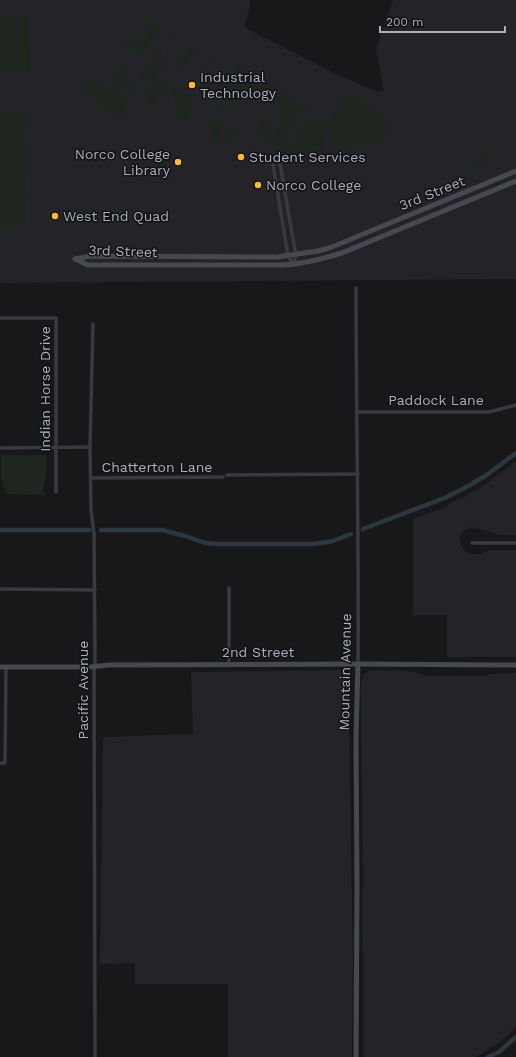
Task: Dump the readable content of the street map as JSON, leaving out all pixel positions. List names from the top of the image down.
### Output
{
  "streets": {
    "street": [
      "3rd Street",
      "Indian Horse Drive",
      "Paddock Lane",
      "Chatterton Lane",
      "2nd Street",
      "Mountain Avenue",
      "Pacific Avenue"
    ]
  },
  "crossings": [
    ["Paddock Lane", "Mountain Avenue"],
    ["Chatterton Lane", "Mountain Avenue"],
    ["Chatterton Lane", "Pacific Avenue"],
    ["2nd Street", "Mountain Avenue"],
    ["2nd Street", "Pacific Avenue"]
  ],
  "places": [
    "Industrial Technology",
    "Student Services",
    "Norco College Library",
    "Norco College",
    "West End Quad"
  ],
  "scale_bar": "200 m"
}
